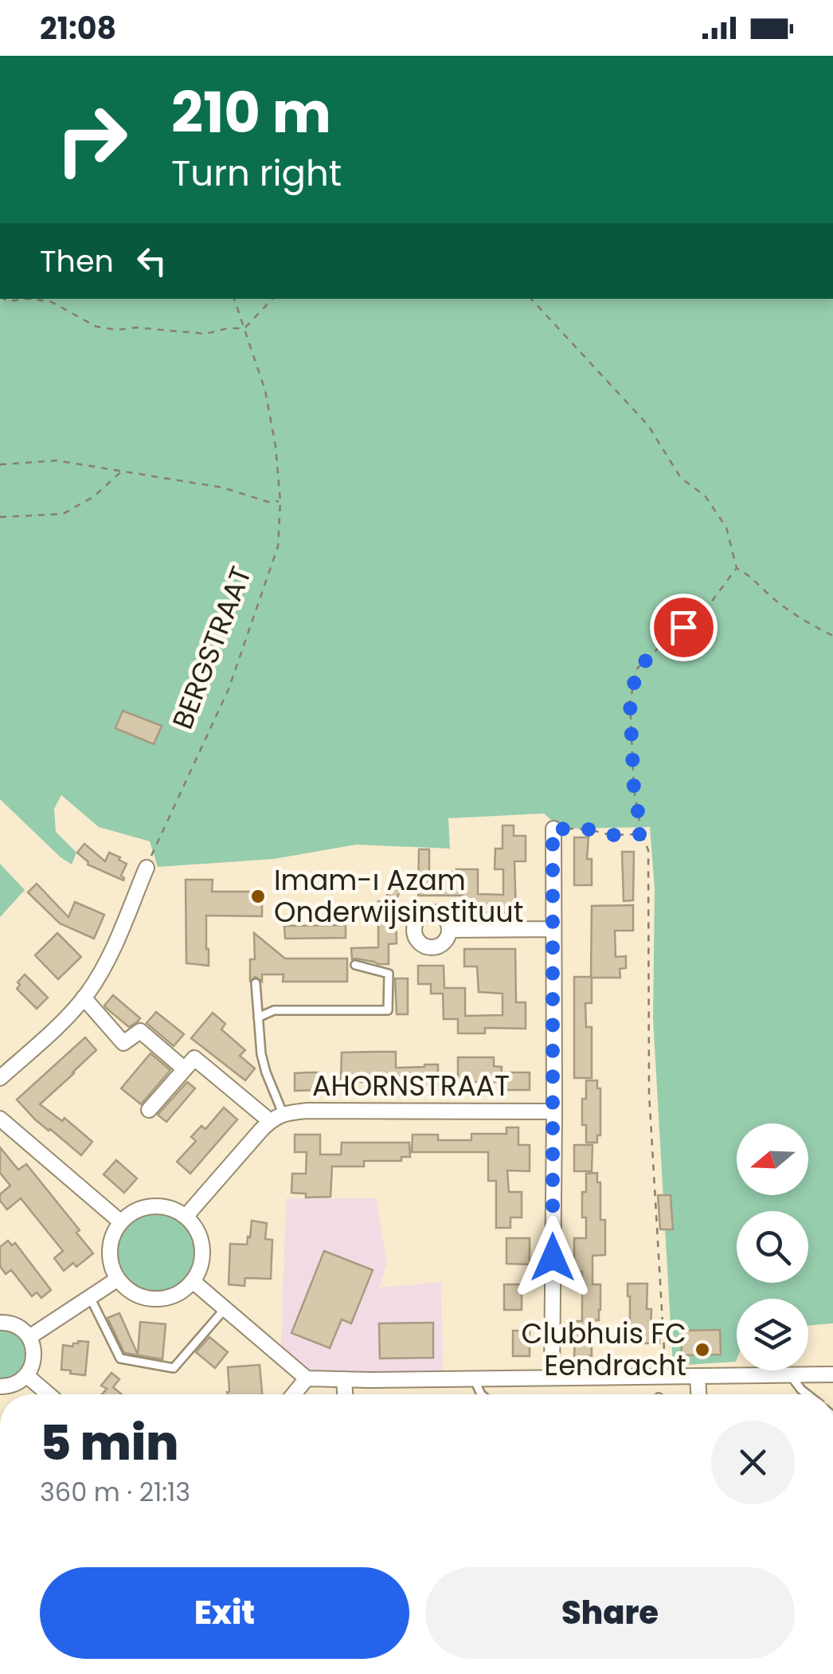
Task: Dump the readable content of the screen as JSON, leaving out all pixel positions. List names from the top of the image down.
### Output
{
  "streets": {
    "street": ["AHORNSTRAAT"],
    "path": ["BERGSTRAAT"]
  },
  "places": ["Imam-ı Azam Onderwijsinstituut", "Clubhuis FC Eendracht"],
  "north": "left",
  "page": {
    "status": "21:08",
    "turn": ["210 m", "Turn right"],
    "then": "Then",
    "heading": ["5 min", "360 m · 21:13"],
    "buttons": ["Exit", "Share"]
  }
}
